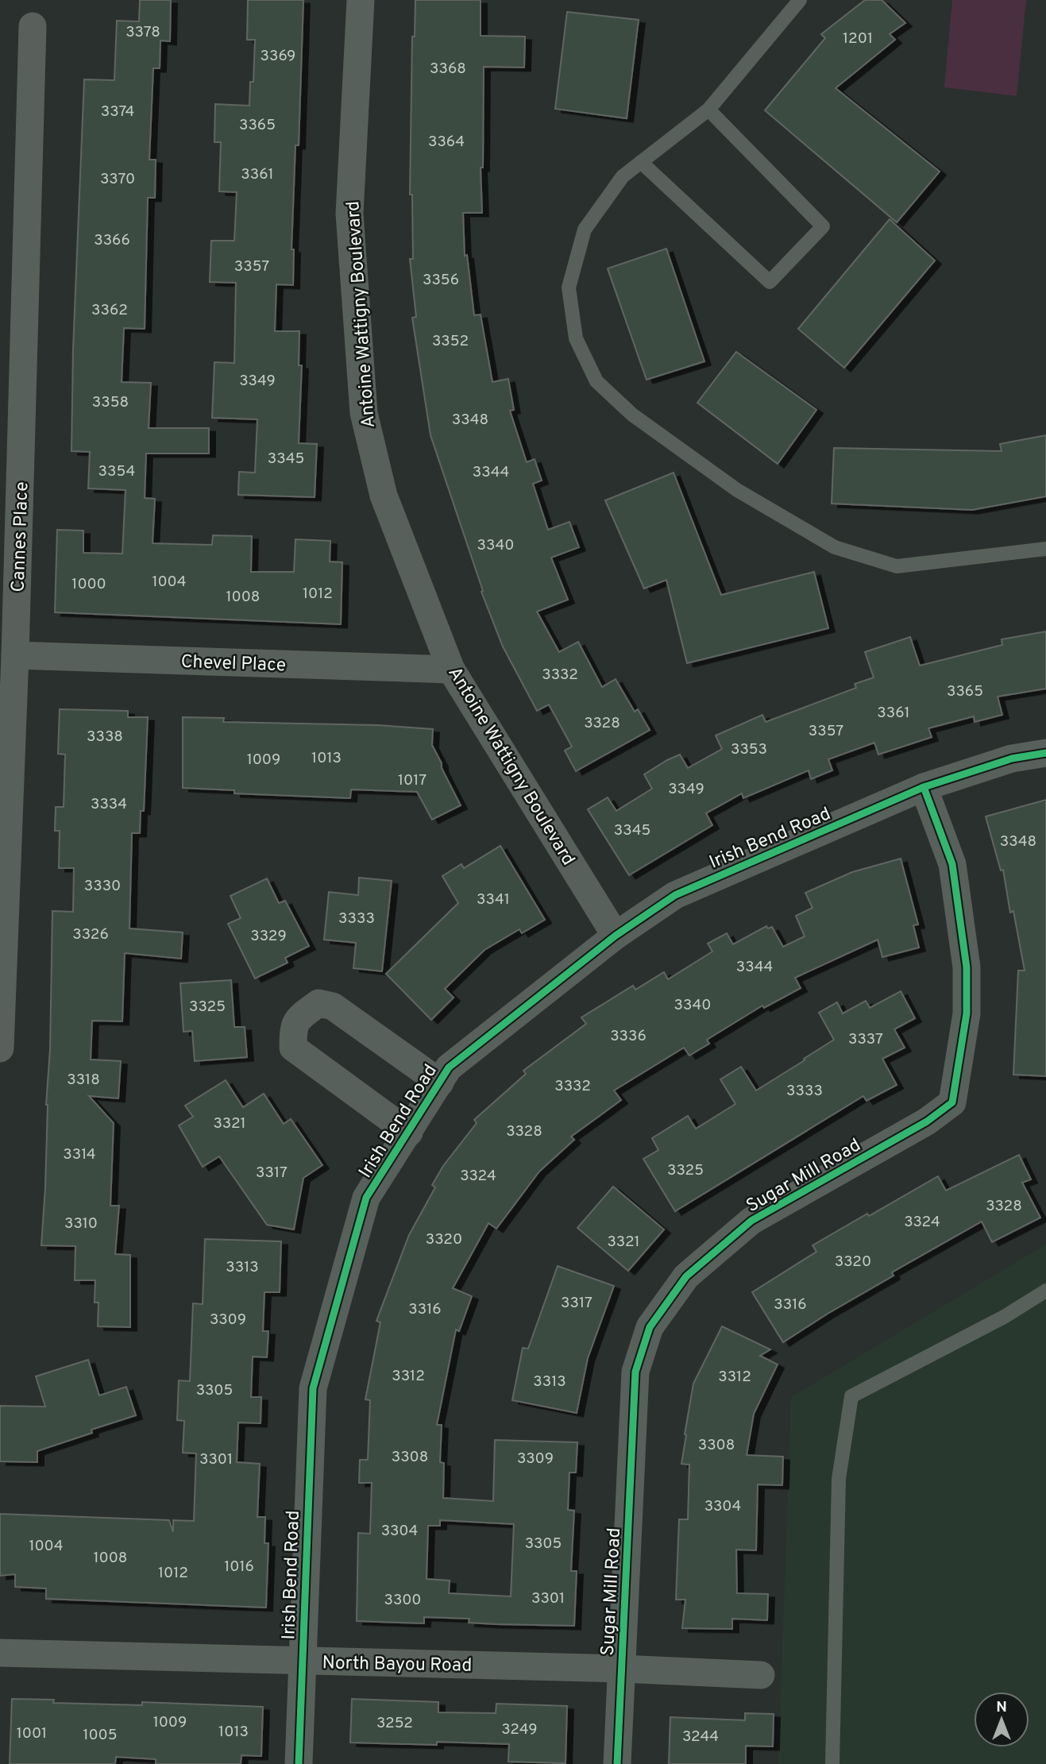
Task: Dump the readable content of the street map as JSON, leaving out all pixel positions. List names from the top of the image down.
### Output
{
  "streets": {
    "street": [
      "Antoine Wattigny Boulevard",
      "Cannes Place",
      "Chevel Place",
      "Irish Bend Road",
      "Sugar Mill Road",
      "North Bayou Road"
    ]
  },
  "crossings": [
    ["Antoine Wattigny Boulevard", "Chevel Place"],
    ["Antoine Wattigny Boulevard", "Irish Bend Road"],
    ["Cannes Place", "Chevel Place"],
    ["Irish Bend Road", "Sugar Mill Road"],
    ["Irish Bend Road", "North Bayou Road"],
    ["Sugar Mill Road", "North Bayou Road"]
  ],
  "house_numbers": [
    "3378",
    "1201",
    "3369",
    "3368",
    "3374",
    "3365",
    "3364",
    "3361",
    "3370",
    "3366",
    "3357",
    "3356",
    "3362",
    "3352",
    "3349",
    "3358",
    "3348",
    "3345",
    "3354",
    "3344",
    "3340",
    "1004",
    "1000",
    "1012",
    "1008",
    "3332",
    "3365",
    "3361",
    "3328",
    "3357",
    "3338",
    "3353",
    "1013",
    "1009",
    "1017",
    "3349",
    "3334",
    "3345",
    "3348",
    "3330",
    "3341",
    "3333",
    "3326",
    "3329",
    "3344",
    "3340",
    "3325",
    "3336",
    "3337",
    "3318",
    "3332",
    "3333",
    "3321",
    "3328",
    "3314",
    "3325",
    "3317",
    "3324",
    "3328",
    "3324",
    "3310",
    "3320",
    "3321",
    "3320",
    "3313",
    "3317",
    "3316",
    "3316",
    "3309",
    "3312",
    "3312",
    "3313",
    "3305",
    "3308",
    "3308",
    "3309",
    "3301",
    "3304",
    "3304",
    "3305",
    "1004",
    "1008",
    "1016",
    "1012",
    "3301",
    "3300",
    "1009",
    "3252",
    "3249",
    "1013",
    "1001",
    "1005",
    "3244"
  ],
  "north": "top"
}
